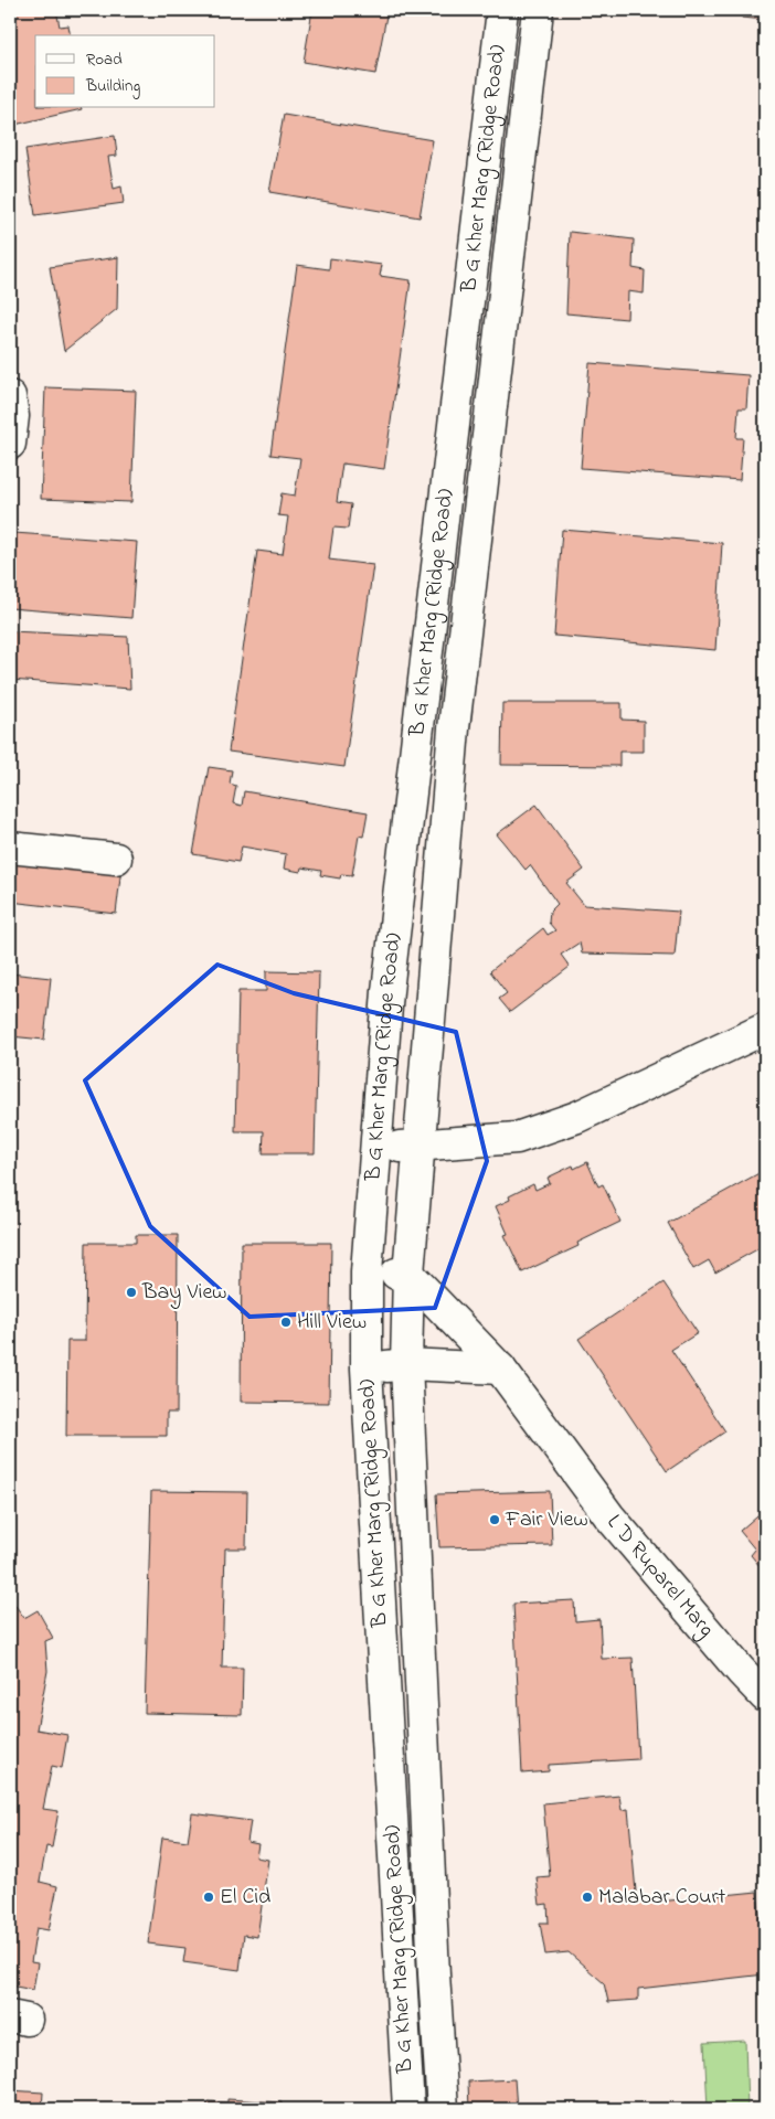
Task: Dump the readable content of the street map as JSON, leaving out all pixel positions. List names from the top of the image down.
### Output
{
  "streets": {
    "street": ["B G Kher Marg (Ridge Road)", "L D Ruparel Marg"]
  },
  "crossings": [
    ["B G Kher Marg (Ridge Road)", "L D Ruparel Marg"]
  ],
  "places": [
    "Bay View",
    "Hill View",
    "Fair View",
    "El Cid",
    "Malabar Court"
  ],
  "legend": ["Road", "Building"]
}
